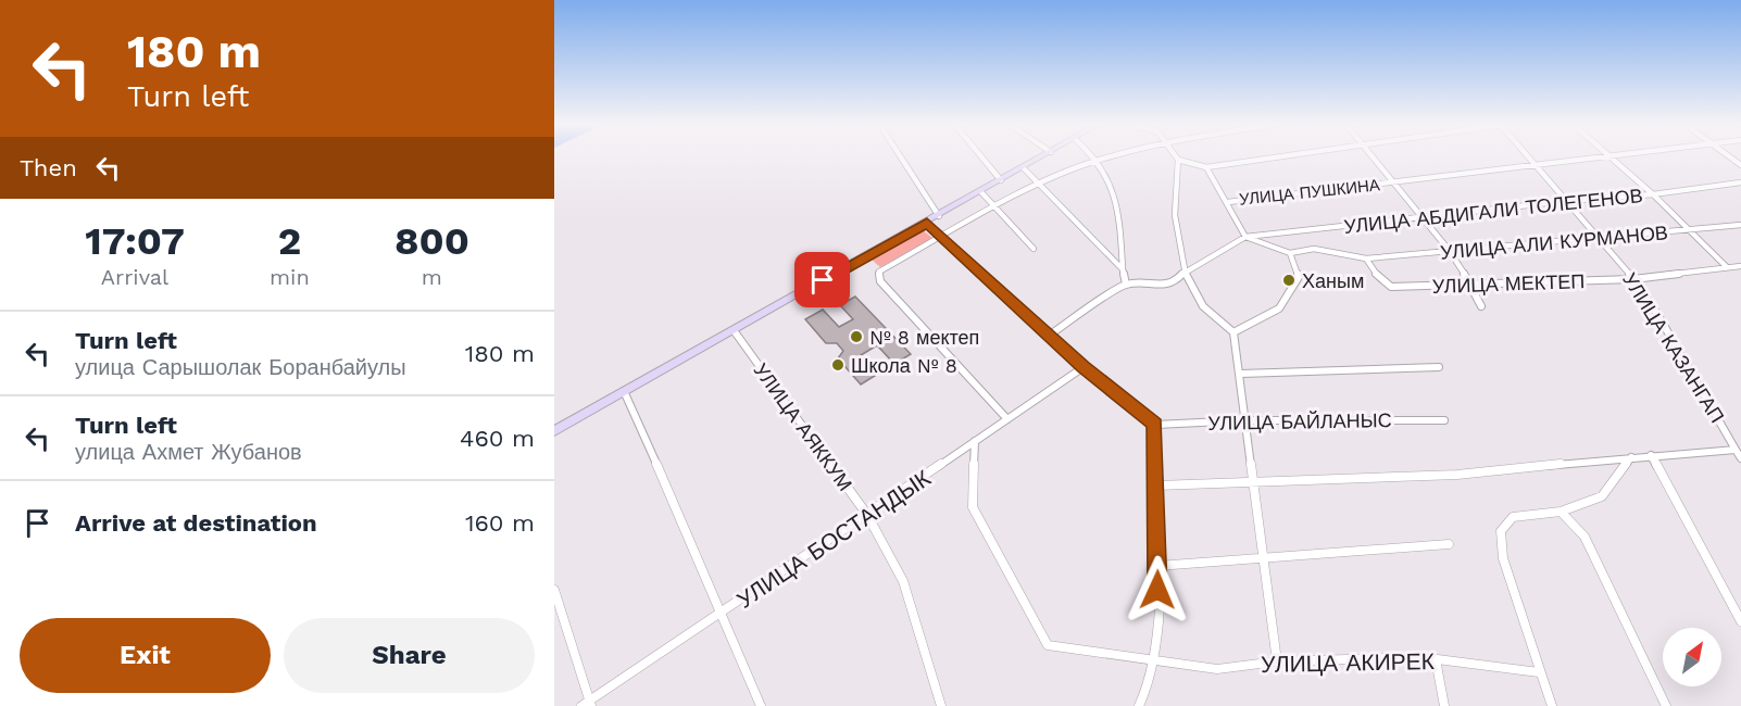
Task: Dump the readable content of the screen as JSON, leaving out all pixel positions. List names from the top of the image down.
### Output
{
  "streets": {
    "street": [
      "УЛИЦА ПУШКИНА",
      "УЛИЦА АБДИГАЛИ ТОЛЕГЕНОВ",
      "УЛИЦА АЛИ КУРМАНОВ",
      "УЛИЦА МЕКТЕП",
      "УЛИЦА КАЗАНГАП",
      "УЛИЦА БАЙЛАНЫС",
      "УЛИЦА АЯККУМ",
      "УЛИЦА БОСТАНДЫК",
      "УЛИЦА АКИРЕК"
    ]
  },
  "crossings": [
    ["УЛИЦА ПУШКИНА", "УЛИЦА КАЗАНГАП"],
    ["УЛИЦА АБДИГАЛИ ТОЛЕГЕНОВ", "УЛИЦА АЛИ КУРМАНОВ"],
    ["УЛИЦА АБДИГАЛИ ТОЛЕГЕНОВ", "УЛИЦА КАЗАНГАП"],
    ["УЛИЦА АЛИ КУРМАНОВ", "УЛИЦА МЕКТЕП"],
    ["УЛИЦА АЛИ КУРМАНОВ", "УЛИЦА КАЗАНГАП"],
    ["УЛИЦА МЕКТЕП", "УЛИЦА КАЗАНГАП"],
    ["УЛИЦА АЯККУМ", "УЛИЦА БОСТАНДЫК"],
    ["УЛИЦА БОСТАНДЫК", "УЛИЦА АКИРЕК"]
  ],
  "places": ["Ханым", "№ 8 мектеп", "Школа № 8"],
  "north": "top right",
  "page": {
    "turn": ["180 m", "Turn left"],
    "then": "Then",
    "eta": [
      "17:07",
      "Arrival",
      "2",
      "min",
      "800",
      "m"
    ],
    "list": [
      {
        "name": "Turn left",
        "note": "улица Сарышолак Боранбайулы",
        "value": "180 m"
      },
      {
        "name": "Turn left",
        "note": "улица Ахмет Жубанов",
        "value": "460 m"
      },
      {
        "name": "Arrive at destination",
        "value": "160 m"
      }
    ],
    "buttons": ["Exit", "Share"]
  }
}
